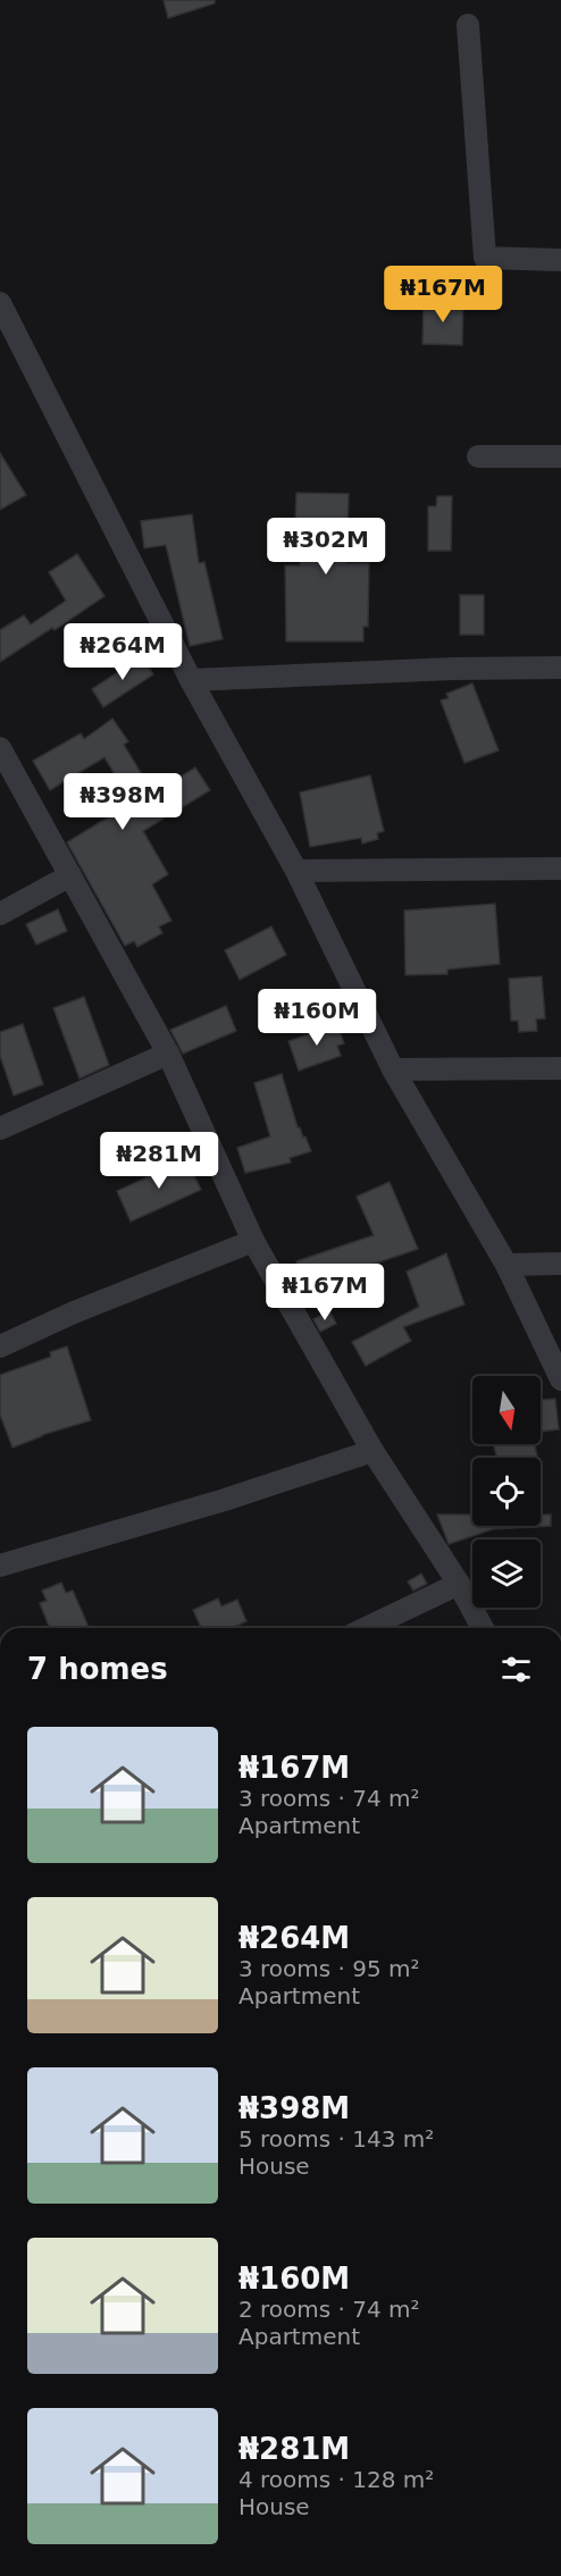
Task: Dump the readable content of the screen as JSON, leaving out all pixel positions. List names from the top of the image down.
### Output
{
  "north": "bottom",
  "page": {
    "price": [
      "₦167M",
      "₦302M",
      "₦264M",
      "₦398M",
      "₦160M",
      "₦281M",
      "₦167M"
    ],
    "heading": "7 homes",
    "list": [
      {
        "name": "₦167M",
        "note": "3 rooms · 74 m² · Apartment"
      },
      {
        "name": "₦264M",
        "note": "3 rooms · 95 m² · Apartment"
      },
      {
        "name": "₦398M",
        "note": "5 rooms · 143 m² · House"
      },
      {
        "name": "₦160M",
        "note": "2 rooms · 74 m² · Apartment"
      },
      {
        "name": "₦281M",
        "note": "4 rooms · 128 m² · House"
      }
    ]
  }
}
